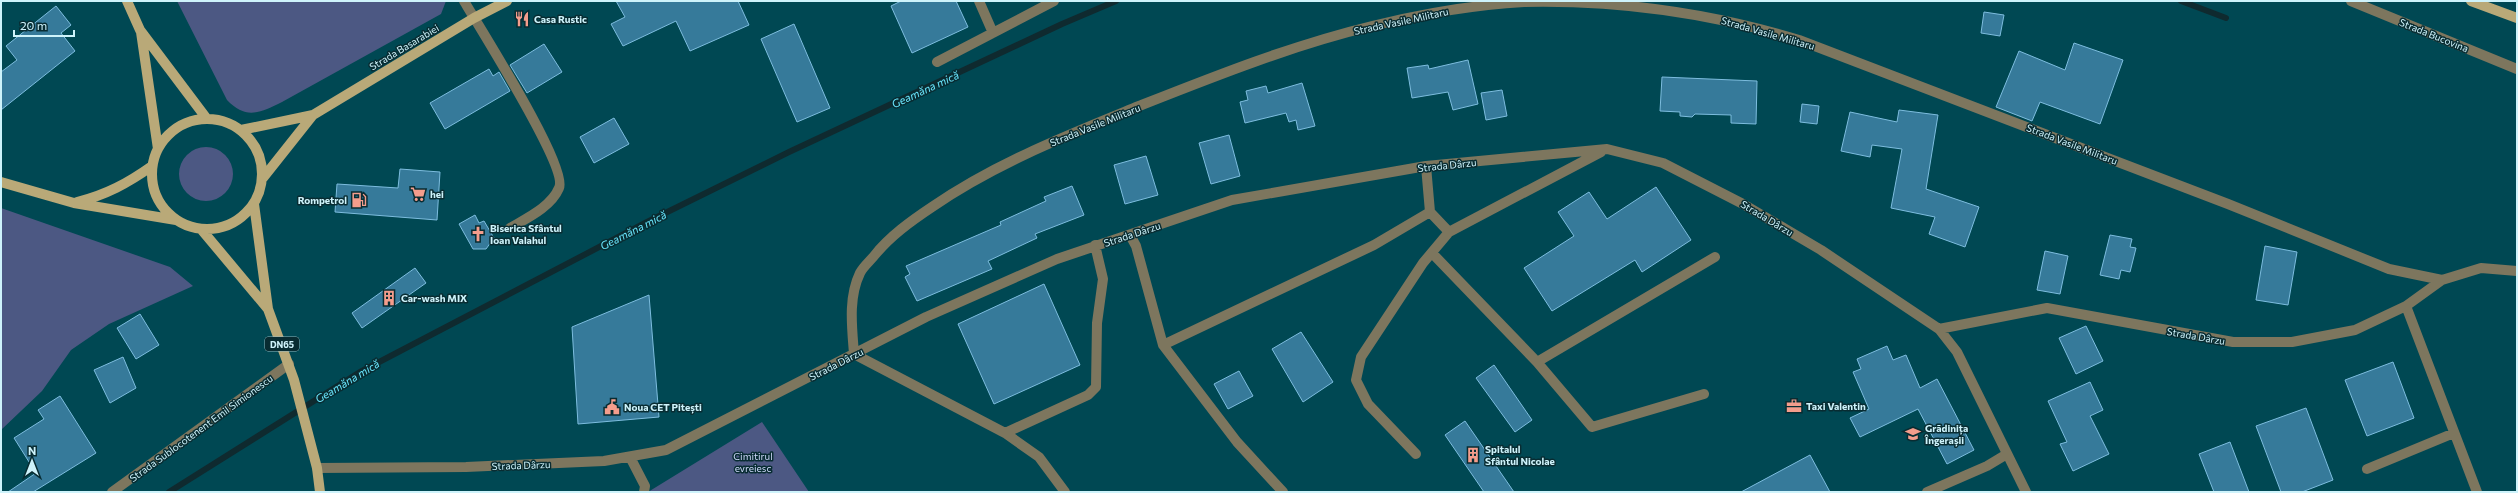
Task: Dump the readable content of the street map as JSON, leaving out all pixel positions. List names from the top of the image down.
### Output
{
  "streets": {
    "main road": ["Strada Basarabiei", "DN65"],
    "street": [
      "Strada Vasile Militaru",
      "Strada Bucovina",
      "Strada Dârzu",
      "Strada Sublocotenent Emil Simionescu"
    ]
  },
  "crossings": [
    ["Strada Vasile Militaru", "Strada Dârzu"],
    ["Strada Dârzu", "DN65"],
    ["DN65", "Strada Sublocotenent Emil Simionescu"]
  ],
  "water": ["Geamăna mică"],
  "parks": ["Cimitirul evreiesc"],
  "places": {
    "restaurant": ["Casa Rustic"],
    "supermarket": ["hei"],
    "fuel station": ["Rompetrol"],
    "church": ["Biserica Sfântul Ioan Valahul"],
    "building": ["Car-wash MIX", "Spitalul Sfântul Nicolae"],
    "office": ["Taxi Valentin"],
    "public building": ["Noua CET Pitești"],
    "school or university": ["Grădinița Îngerașii"]
  },
  "scale_bar": "20 m",
  "north": "top"
}
